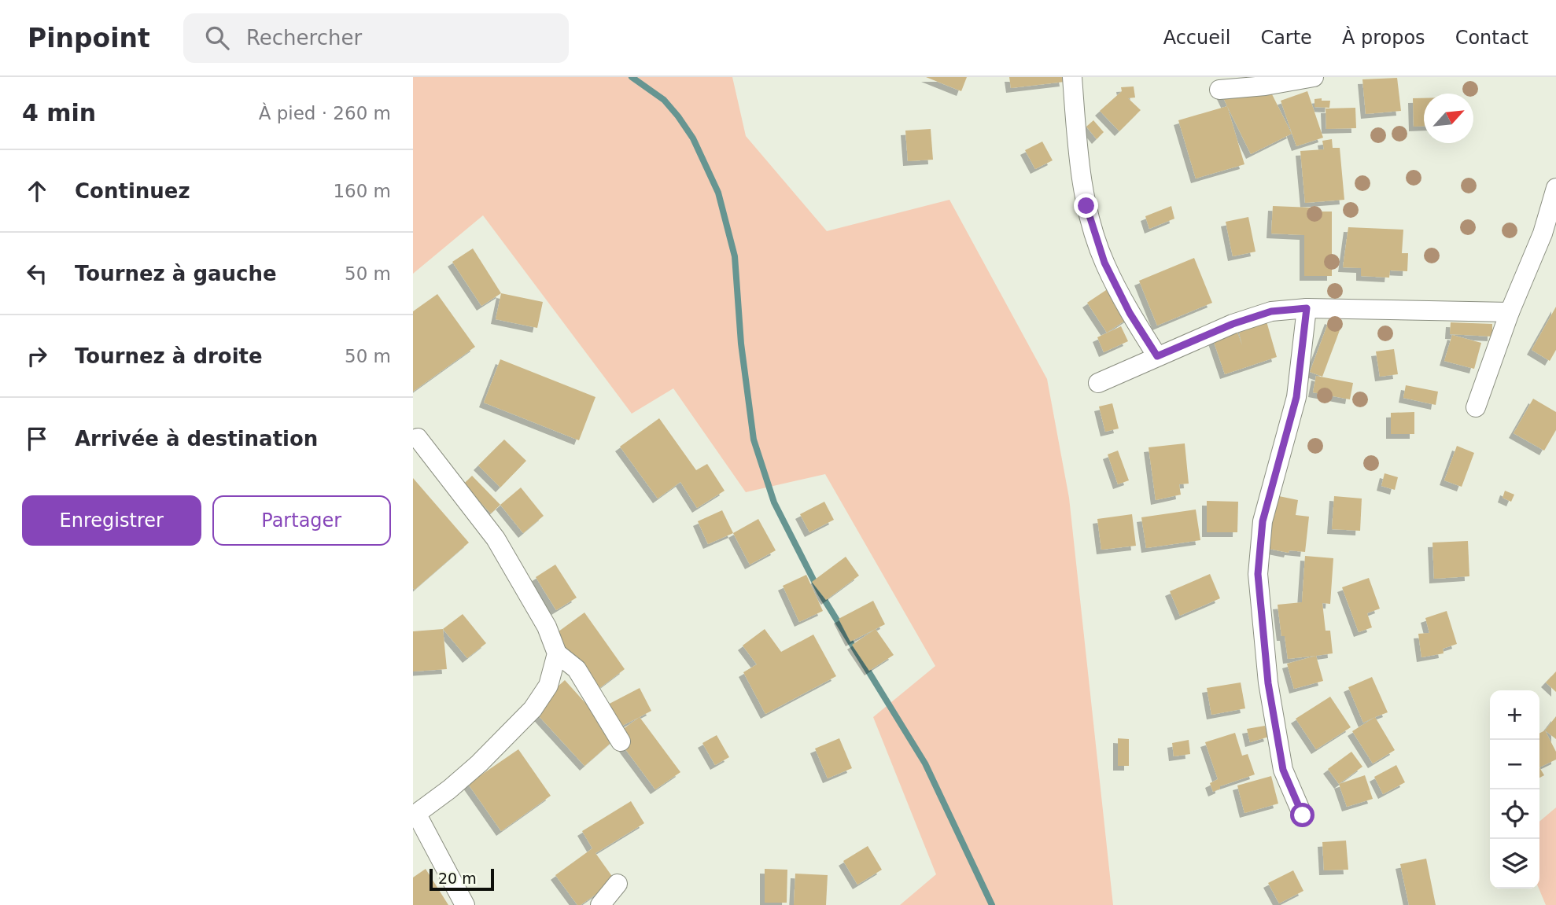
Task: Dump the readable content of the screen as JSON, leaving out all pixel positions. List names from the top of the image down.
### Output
{
  "scale_bar": "20 m",
  "north": "top right",
  "page": {
    "header": "Pinpoint",
    "search": "Rechercher",
    "nav": [
      "Accueil",
      "Carte",
      "À propos",
      "Contact"
    ],
    "heading": ["4 min", "À pied · 260 m"],
    "list": [
      ["Continuez", "160 m"],
      ["Tournez à gauche", "50 m"],
      ["Tournez à droite", "50 m"],
      "Arrivée à destination"
    ],
    "buttons": ["Enregistrer", "Partager"],
    "map_buttons": ["+", "−"],
    "scale": "20 m"
  }
}
